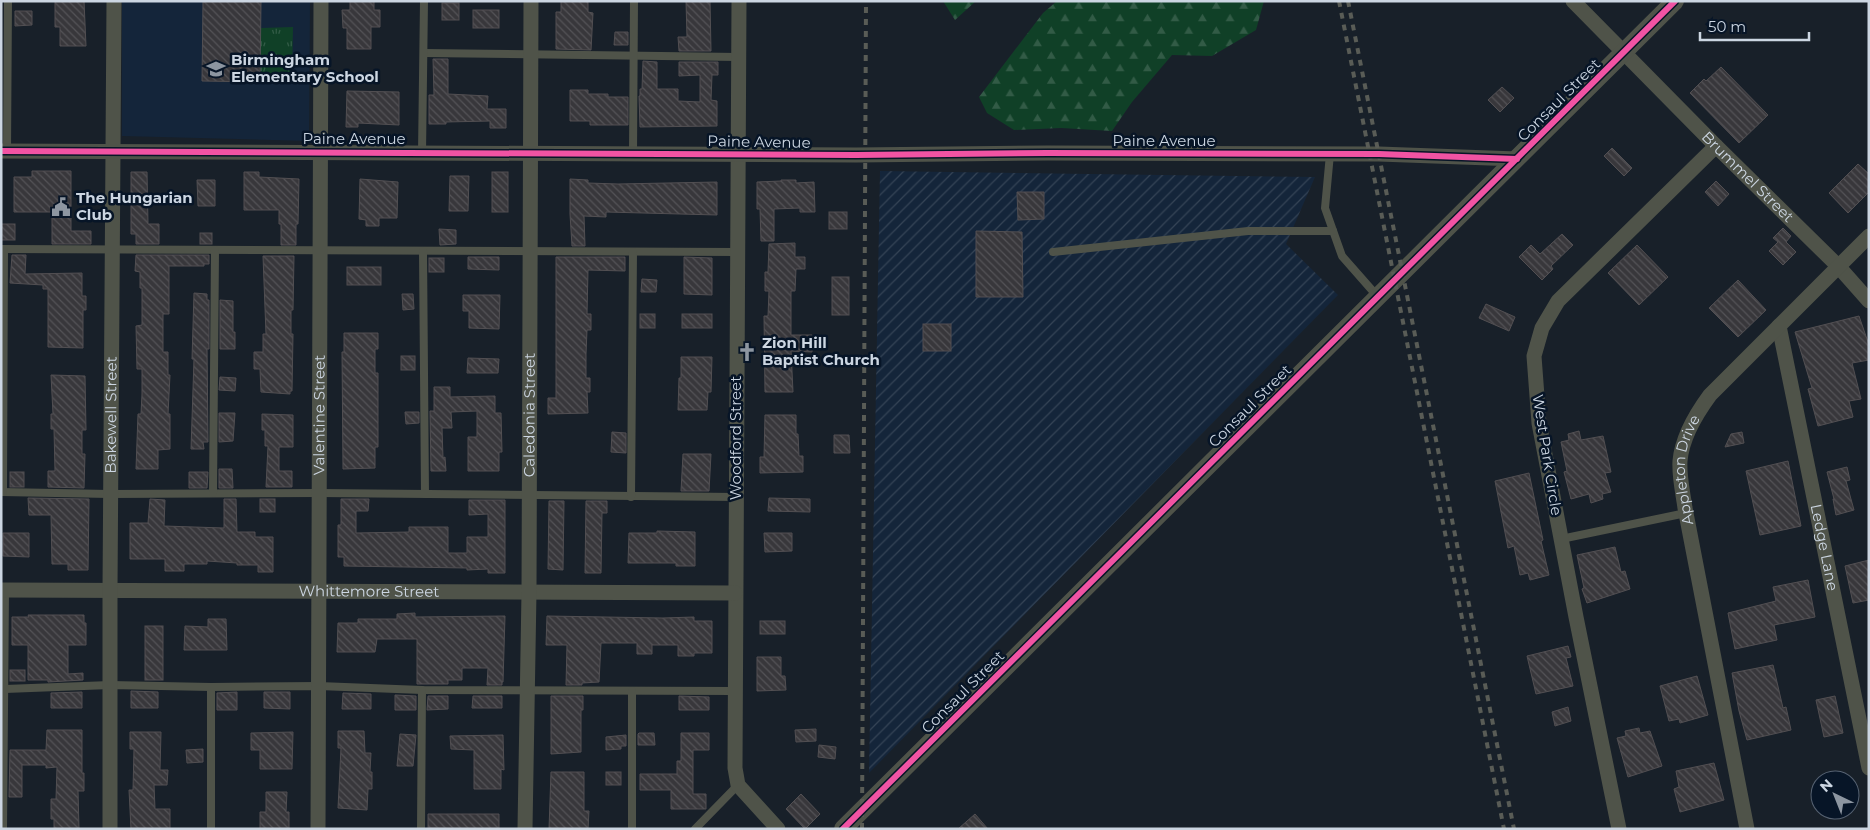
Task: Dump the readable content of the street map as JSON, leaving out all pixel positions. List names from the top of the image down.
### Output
{
  "streets": {
    "street": [
      "Consaul Street",
      "Paine Avenue",
      "Brummel Street",
      "Bakewell Street",
      "Valentine Street",
      "Caledonia Street",
      "Woodford Street",
      "West Park Circle",
      "Appleton Drive",
      "Ledge Lane",
      "Whittemore Street"
    ]
  },
  "crossings": [
    ["Consaul Street", "Paine Avenue"],
    ["Consaul Street", "Brummel Street"],
    ["Paine Avenue", "Bakewell Street"],
    ["Paine Avenue", "Valentine Street"],
    ["Paine Avenue", "Caledonia Street"],
    ["Paine Avenue", "Woodford Street"],
    ["Brummel Street", "West Park Circle"],
    ["Brummel Street", "Appleton Drive"],
    ["Bakewell Street", "Whittemore Street"],
    ["Valentine Street", "Whittemore Street"],
    ["Caledonia Street", "Whittemore Street"],
    ["Woodford Street", "Whittemore Street"],
    ["Appleton Drive", "Ledge Lane"]
  ],
  "places": {
    "school or university": ["Birmingham Elementary School"],
    "public building": ["The Hungarian Club"],
    "church": ["Zion Hill Baptist Church"]
  },
  "scale_bar": "50 m",
  "north": "top left"
}
